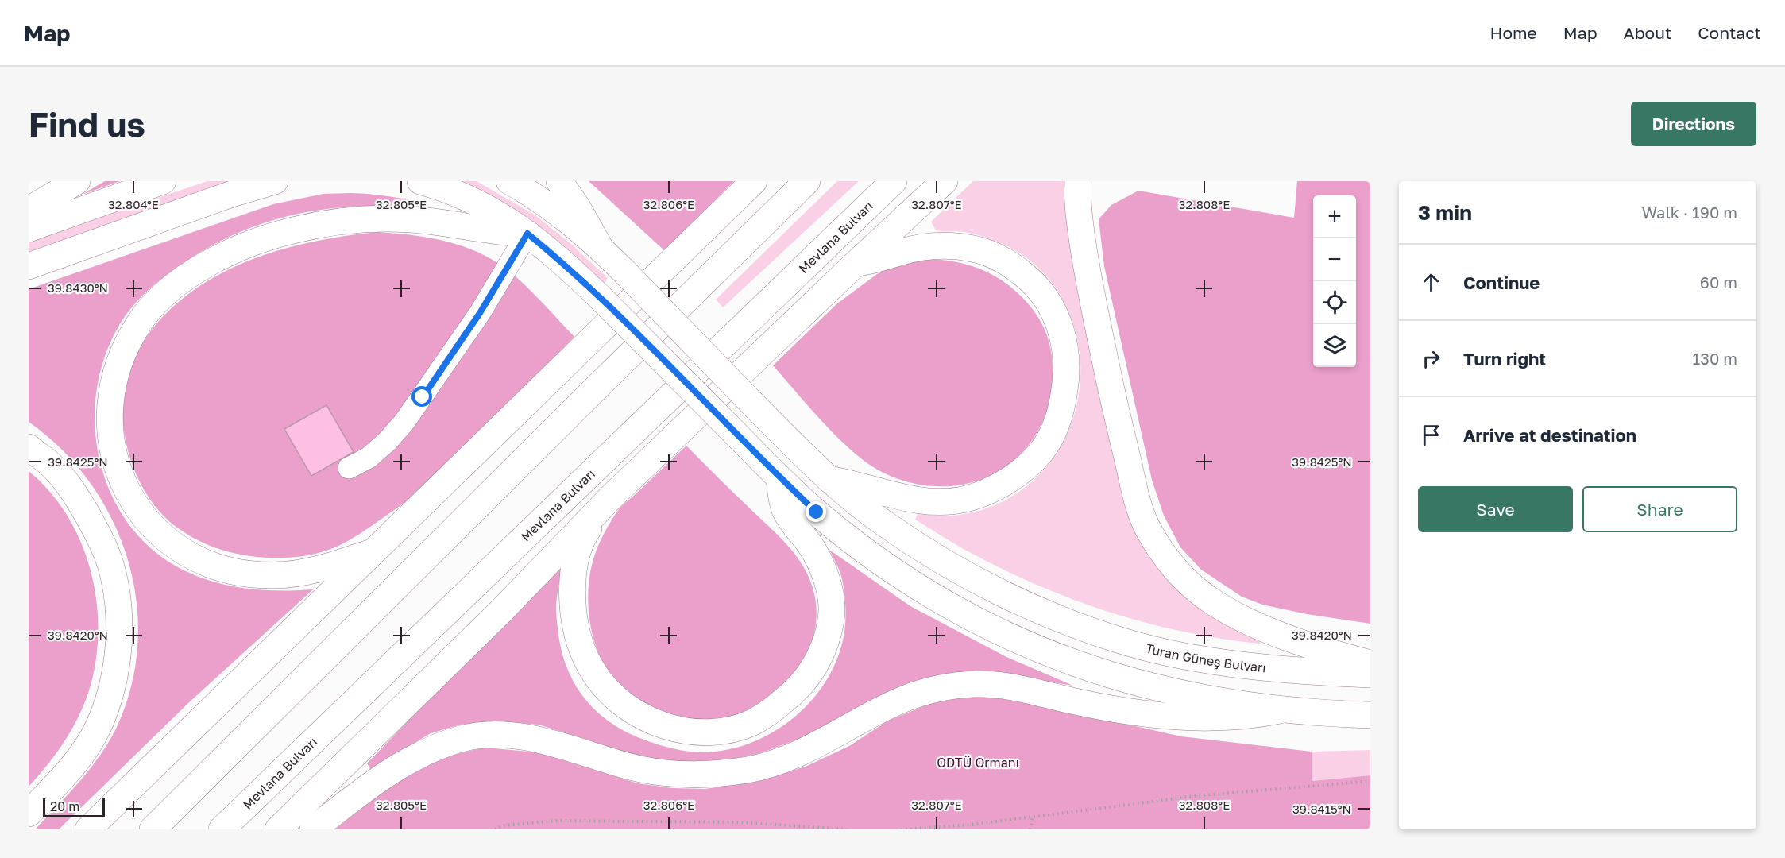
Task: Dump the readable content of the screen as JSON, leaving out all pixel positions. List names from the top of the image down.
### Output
{
  "streets": {
    "main road": ["Mevlana Bulvarı", "Turan Güneş Bulvarı"]
  },
  "parks": ["ODTÜ Ormanı"],
  "scale_bar": "20 m",
  "page": {
    "header": "Map",
    "nav": [
      "Home",
      "Map",
      "About",
      "Contact"
    ],
    "buttons": [
      "Directions",
      ["Save", "Share"]
    ],
    "title": "Find us",
    "heading": ["3 min", "Walk · 190 m"],
    "map_buttons": ["+", "−"],
    "list": [
      ["Continue", "60 m"],
      ["Turn right", "130 m"],
      "Arrive at destination"
    ],
    "scale": "20 m"
  },
  "coordinates": [
    "32.804°E",
    "32.805°E",
    "32.806°E",
    "32.807°E",
    "32.808°E",
    "39.8430°N",
    "39.8425°N",
    "39.8420°N",
    "39.8415°N"
  ]
}
